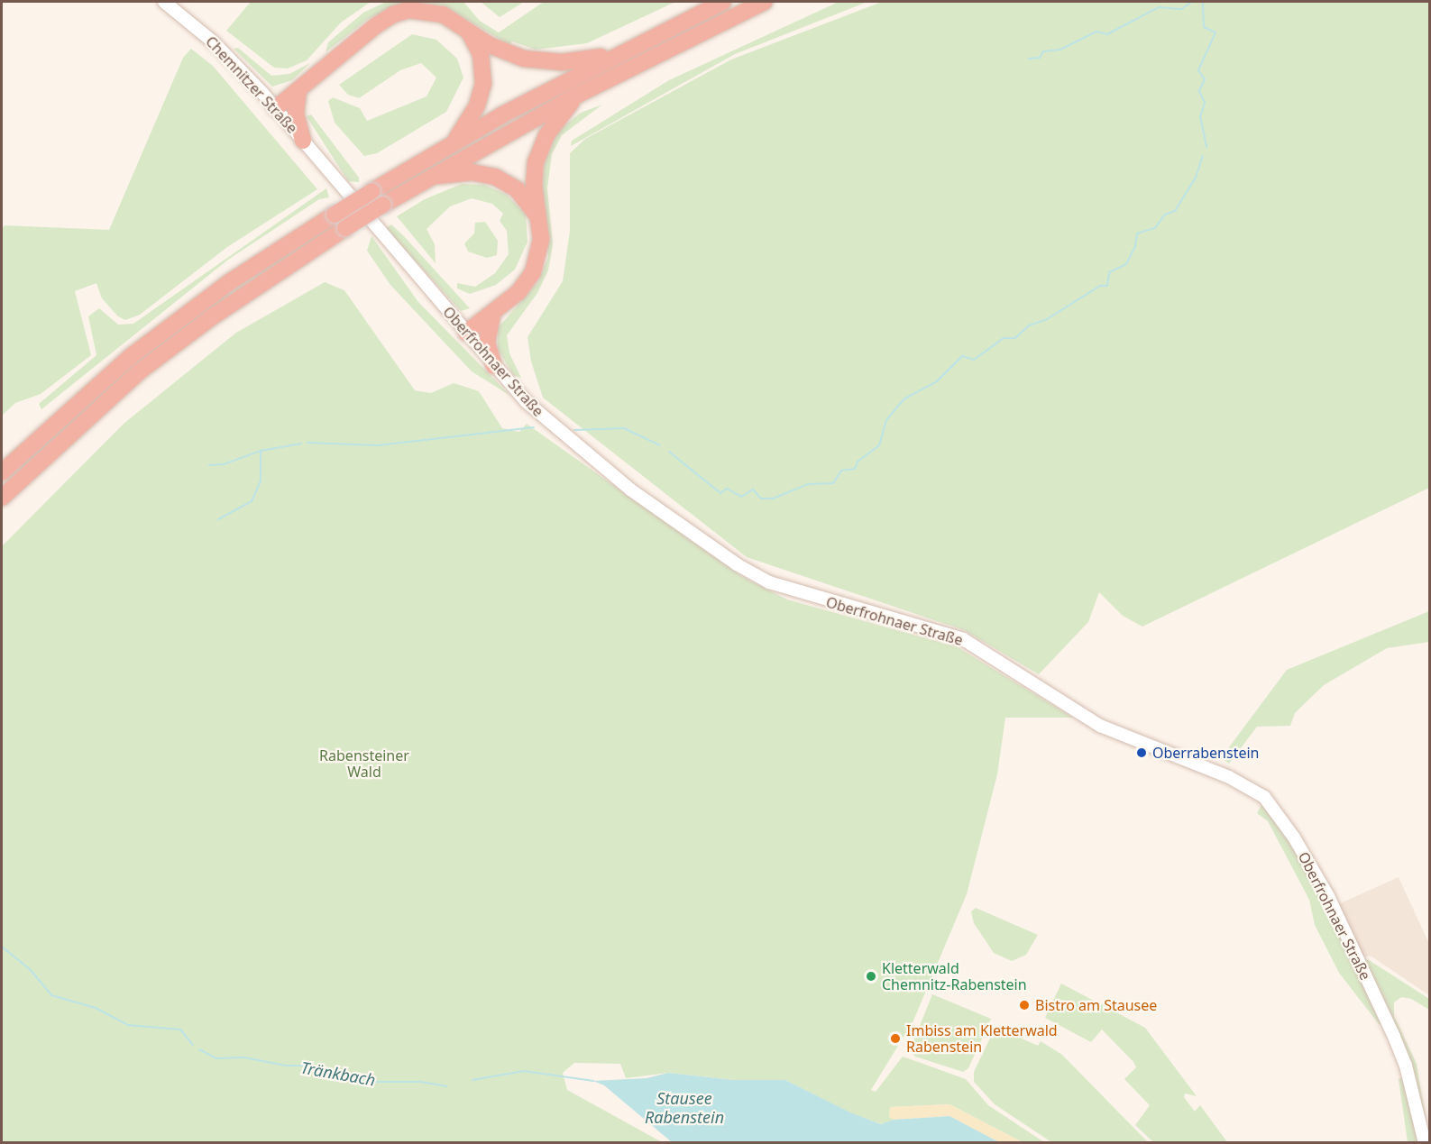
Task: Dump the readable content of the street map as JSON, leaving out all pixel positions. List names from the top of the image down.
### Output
{
  "streets": {
    "main road": ["Chemnitzer Straße", "Oberfrohnaer Straße"]
  },
  "crossings": [
    ["Chemnitzer Straße", "Oberfrohnaer Straße"]
  ],
  "water": ["Tränkbach", "Stausee Rabenstein"],
  "parks": ["Rabensteiner Wald"],
  "places": [
    "Oberrabenstein",
    "Kletterwald Chemnitz-Rabenstein",
    "Bistro am Stausee",
    "Imbiss am Kletterwald Rabenstein"
  ]
}
